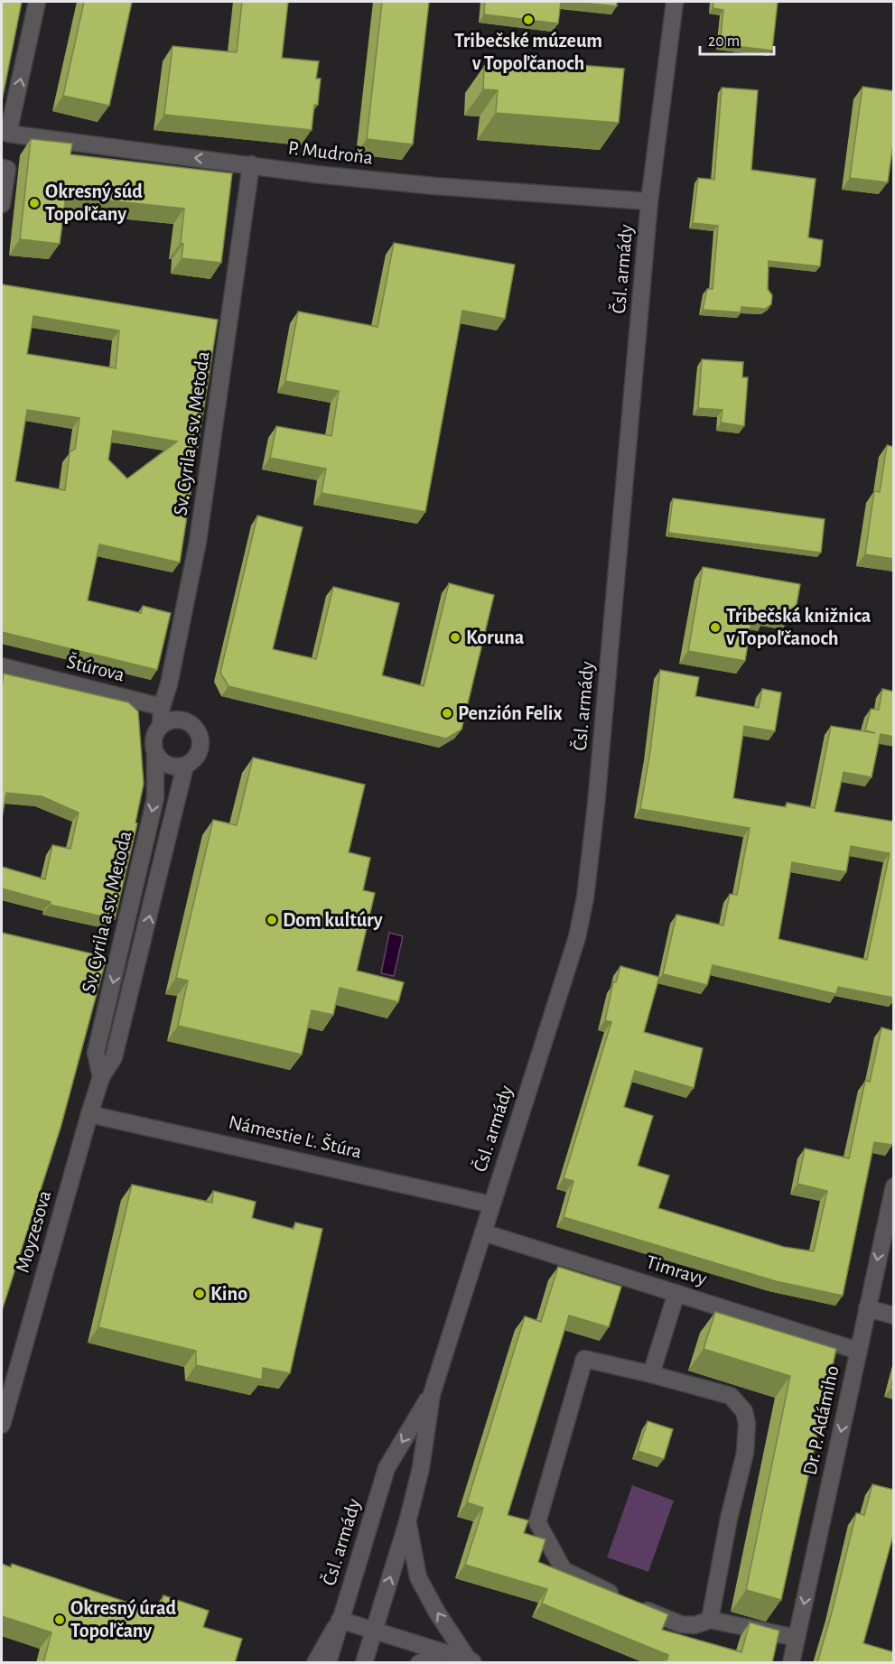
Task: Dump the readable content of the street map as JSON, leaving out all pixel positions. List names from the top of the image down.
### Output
{
  "streets": {
    "street": [
      "P. Mudroňa",
      "Čsl. armády",
      "Sv. Cyrila a sv. Metoda",
      "Štúrova",
      "Námestie Ľ. Štúra",
      "Moyzesova",
      "Timravy",
      "Dr. P. Adámiho"
    ]
  },
  "crossings": [
    ["P. Mudroňa", "Čsl. armády"],
    ["P. Mudroňa", "Sv. Cyrila a sv. Metoda"],
    ["Čsl. armády", "Námestie Ľ. Štúra"],
    ["Čsl. armády", "Timravy"],
    ["Sv. Cyrila a sv. Metoda", "Štúrova"],
    ["Sv. Cyrila a sv. Metoda", "Námestie Ľ. Štúra"],
    ["Sv. Cyrila a sv. Metoda", "Moyzesova"],
    ["Námestie Ľ. Štúra", "Moyzesova"],
    ["Timravy", "Dr. P. Adámiho"]
  ],
  "one_way": ["Dr. P. Adámiho"],
  "places": [
    "Tribečské múzeum v Topoľčanoch",
    "Okresný súd Topoľčany",
    "Tribečská knižnica v Topoľčanoch",
    "Koruna",
    "Penzión Felix",
    "Dom kultúry",
    "Kino",
    "Okresný úrad Topoľčany"
  ],
  "scale_bar": "20 m"
}
